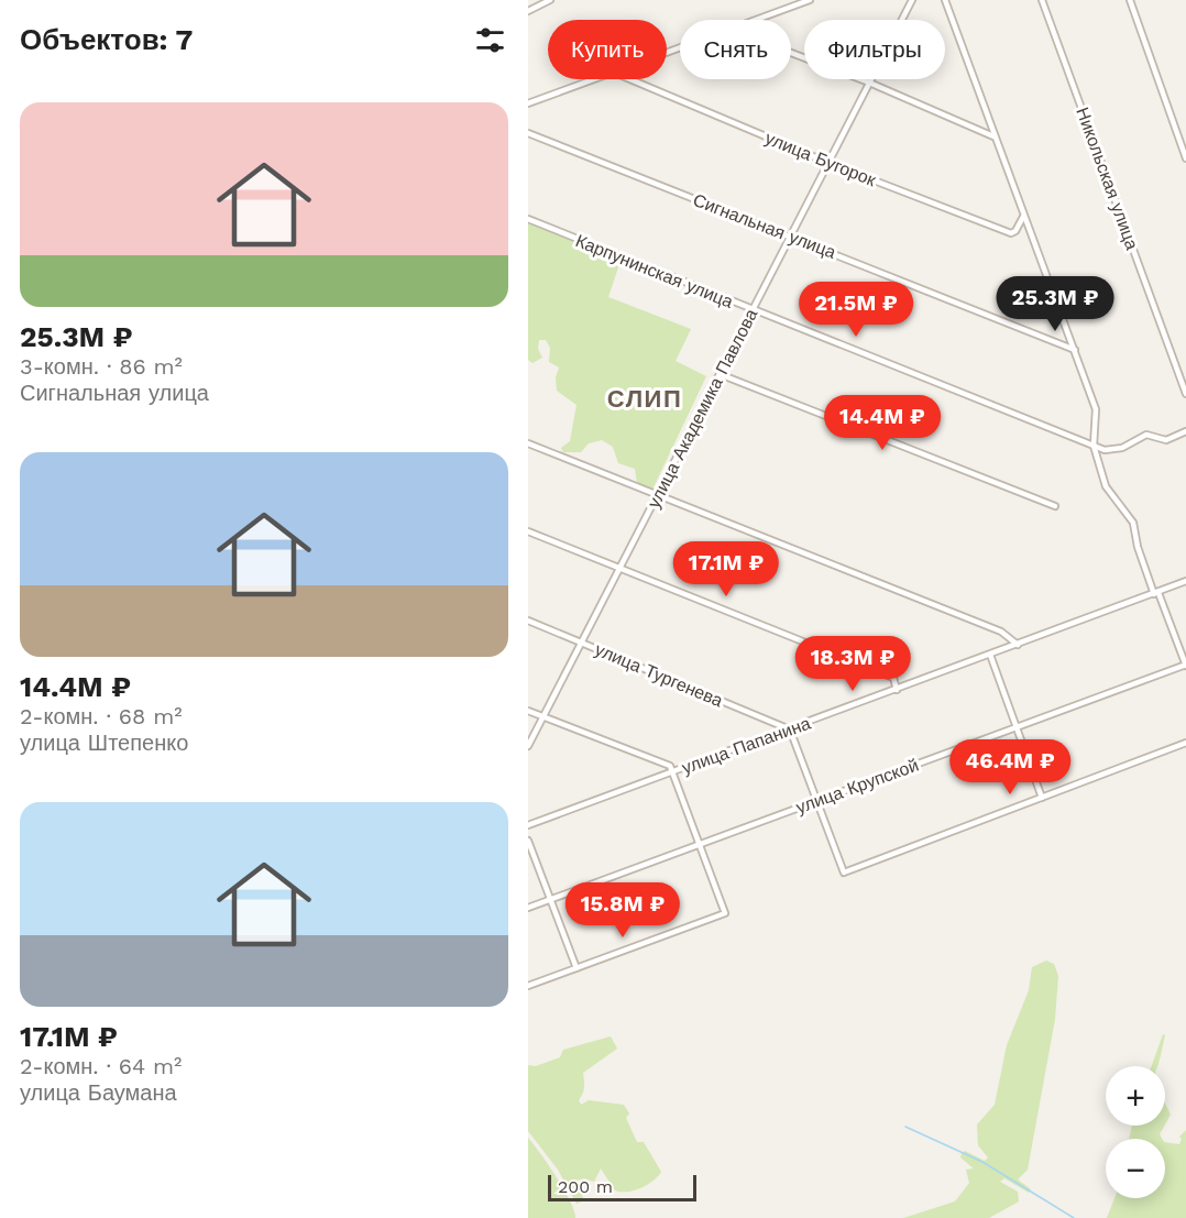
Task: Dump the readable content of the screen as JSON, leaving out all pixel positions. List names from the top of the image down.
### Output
{
  "streets": {
    "street": [
      "улица Бугорок",
      "Никольская улица",
      "Сигнальная улица",
      "Карпунинская улица",
      "улица Академика Павлова",
      "улица Тургенева",
      "улица Папанина",
      "улица Крупской"
    ]
  },
  "crossings": [
    ["улица Бугорок", "улица Академика Павлова"],
    ["Сигнальная улица", "улица Академика Павлова"],
    ["Карпунинская улица", "улица Академика Павлова"],
    ["улица Академика Павлова", "улица Тургенева"],
    ["улица Тургенева", "улица Папанина"]
  ],
  "districts": ["СЛИП"],
  "scale_bar": "200 m",
  "page": {
    "heading": "Объектов: 7",
    "chip": ["Купить", "Снять", "Фильтры"],
    "list": [
      {
        "name": "25.3M ₽",
        "note": "3-комн. · 86 m² · Сигнальная улица"
      },
      {
        "name": "14.4M ₽",
        "note": "2-комн. · 68 m² · улица Штепенко"
      },
      {
        "name": "17.1M ₽",
        "note": "2-комн. · 64 m² · улица Баумана"
      }
    ],
    "price": [
      "25.3M ₽",
      "21.5M ₽",
      "14.4M ₽",
      "17.1M ₽",
      "18.3M ₽",
      "46.4M ₽",
      "15.8M ₽"
    ],
    "map_buttons": ["+", "−"],
    "scale": "200 m"
  }
}
